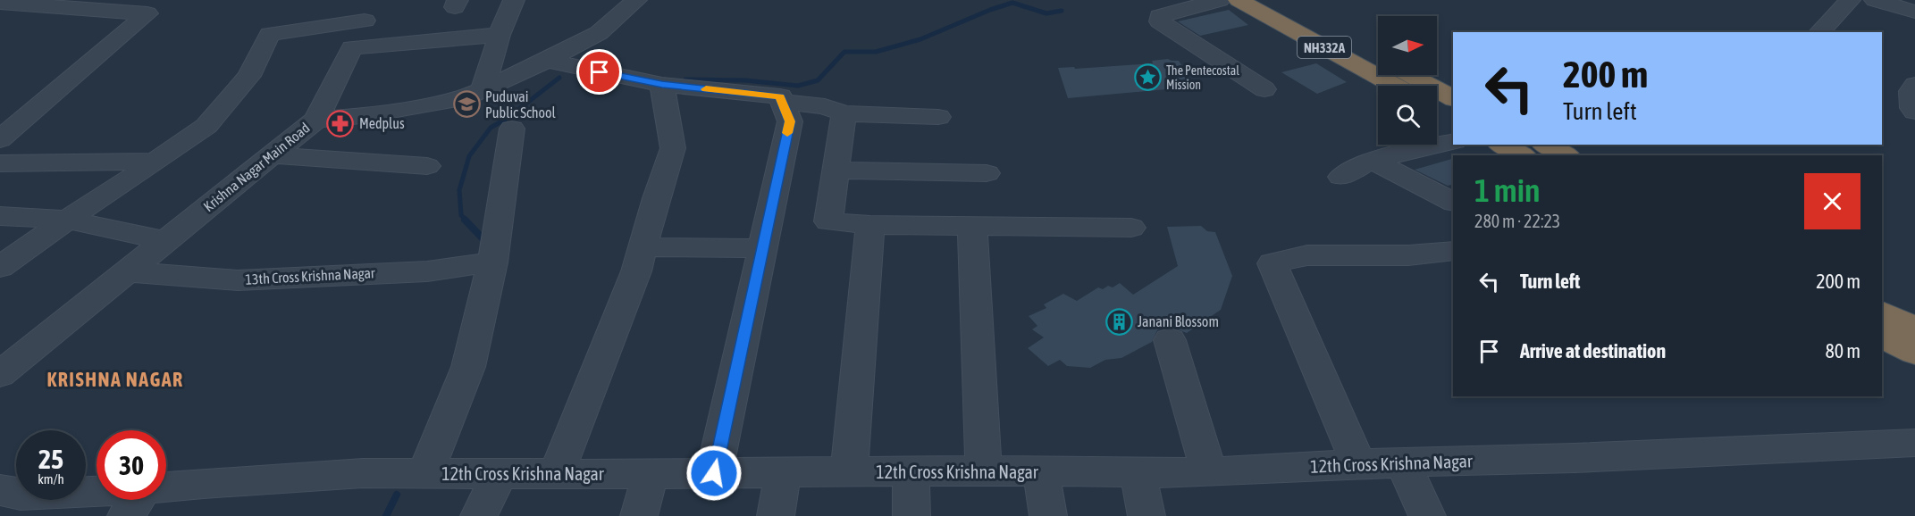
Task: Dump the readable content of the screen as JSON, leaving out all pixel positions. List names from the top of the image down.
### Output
{
  "streets": {
    "highway": ["NH332A"],
    "street": ["Krishna Nagar Main Road", "13th Cross Krishna Nagar", "12th Cross Krishna Nagar"]
  },
  "crossings": [
    ["Krishna Nagar Main Road", "13th Cross Krishna Nagar"]
  ],
  "districts": ["KRISHNA NAGAR"],
  "places": {
    "place": ["The Pentecostal Mission"],
    "school or university": ["Puduvai Public School"],
    "pharmacy": ["Medplus"],
    "building": ["Janani Blossom"]
  },
  "north": "right",
  "page": {
    "turn": ["200 m", "Turn left"],
    "heading": ["1 min", "280 m · 22:23"],
    "list": [
      {
        "name": "Turn left",
        "value": "200 m"
      },
      {
        "name": "Arrive at destination",
        "value": "80 m"
      }
    ],
    "speed": "25 km/h",
    "limit": "30"
  }
}
